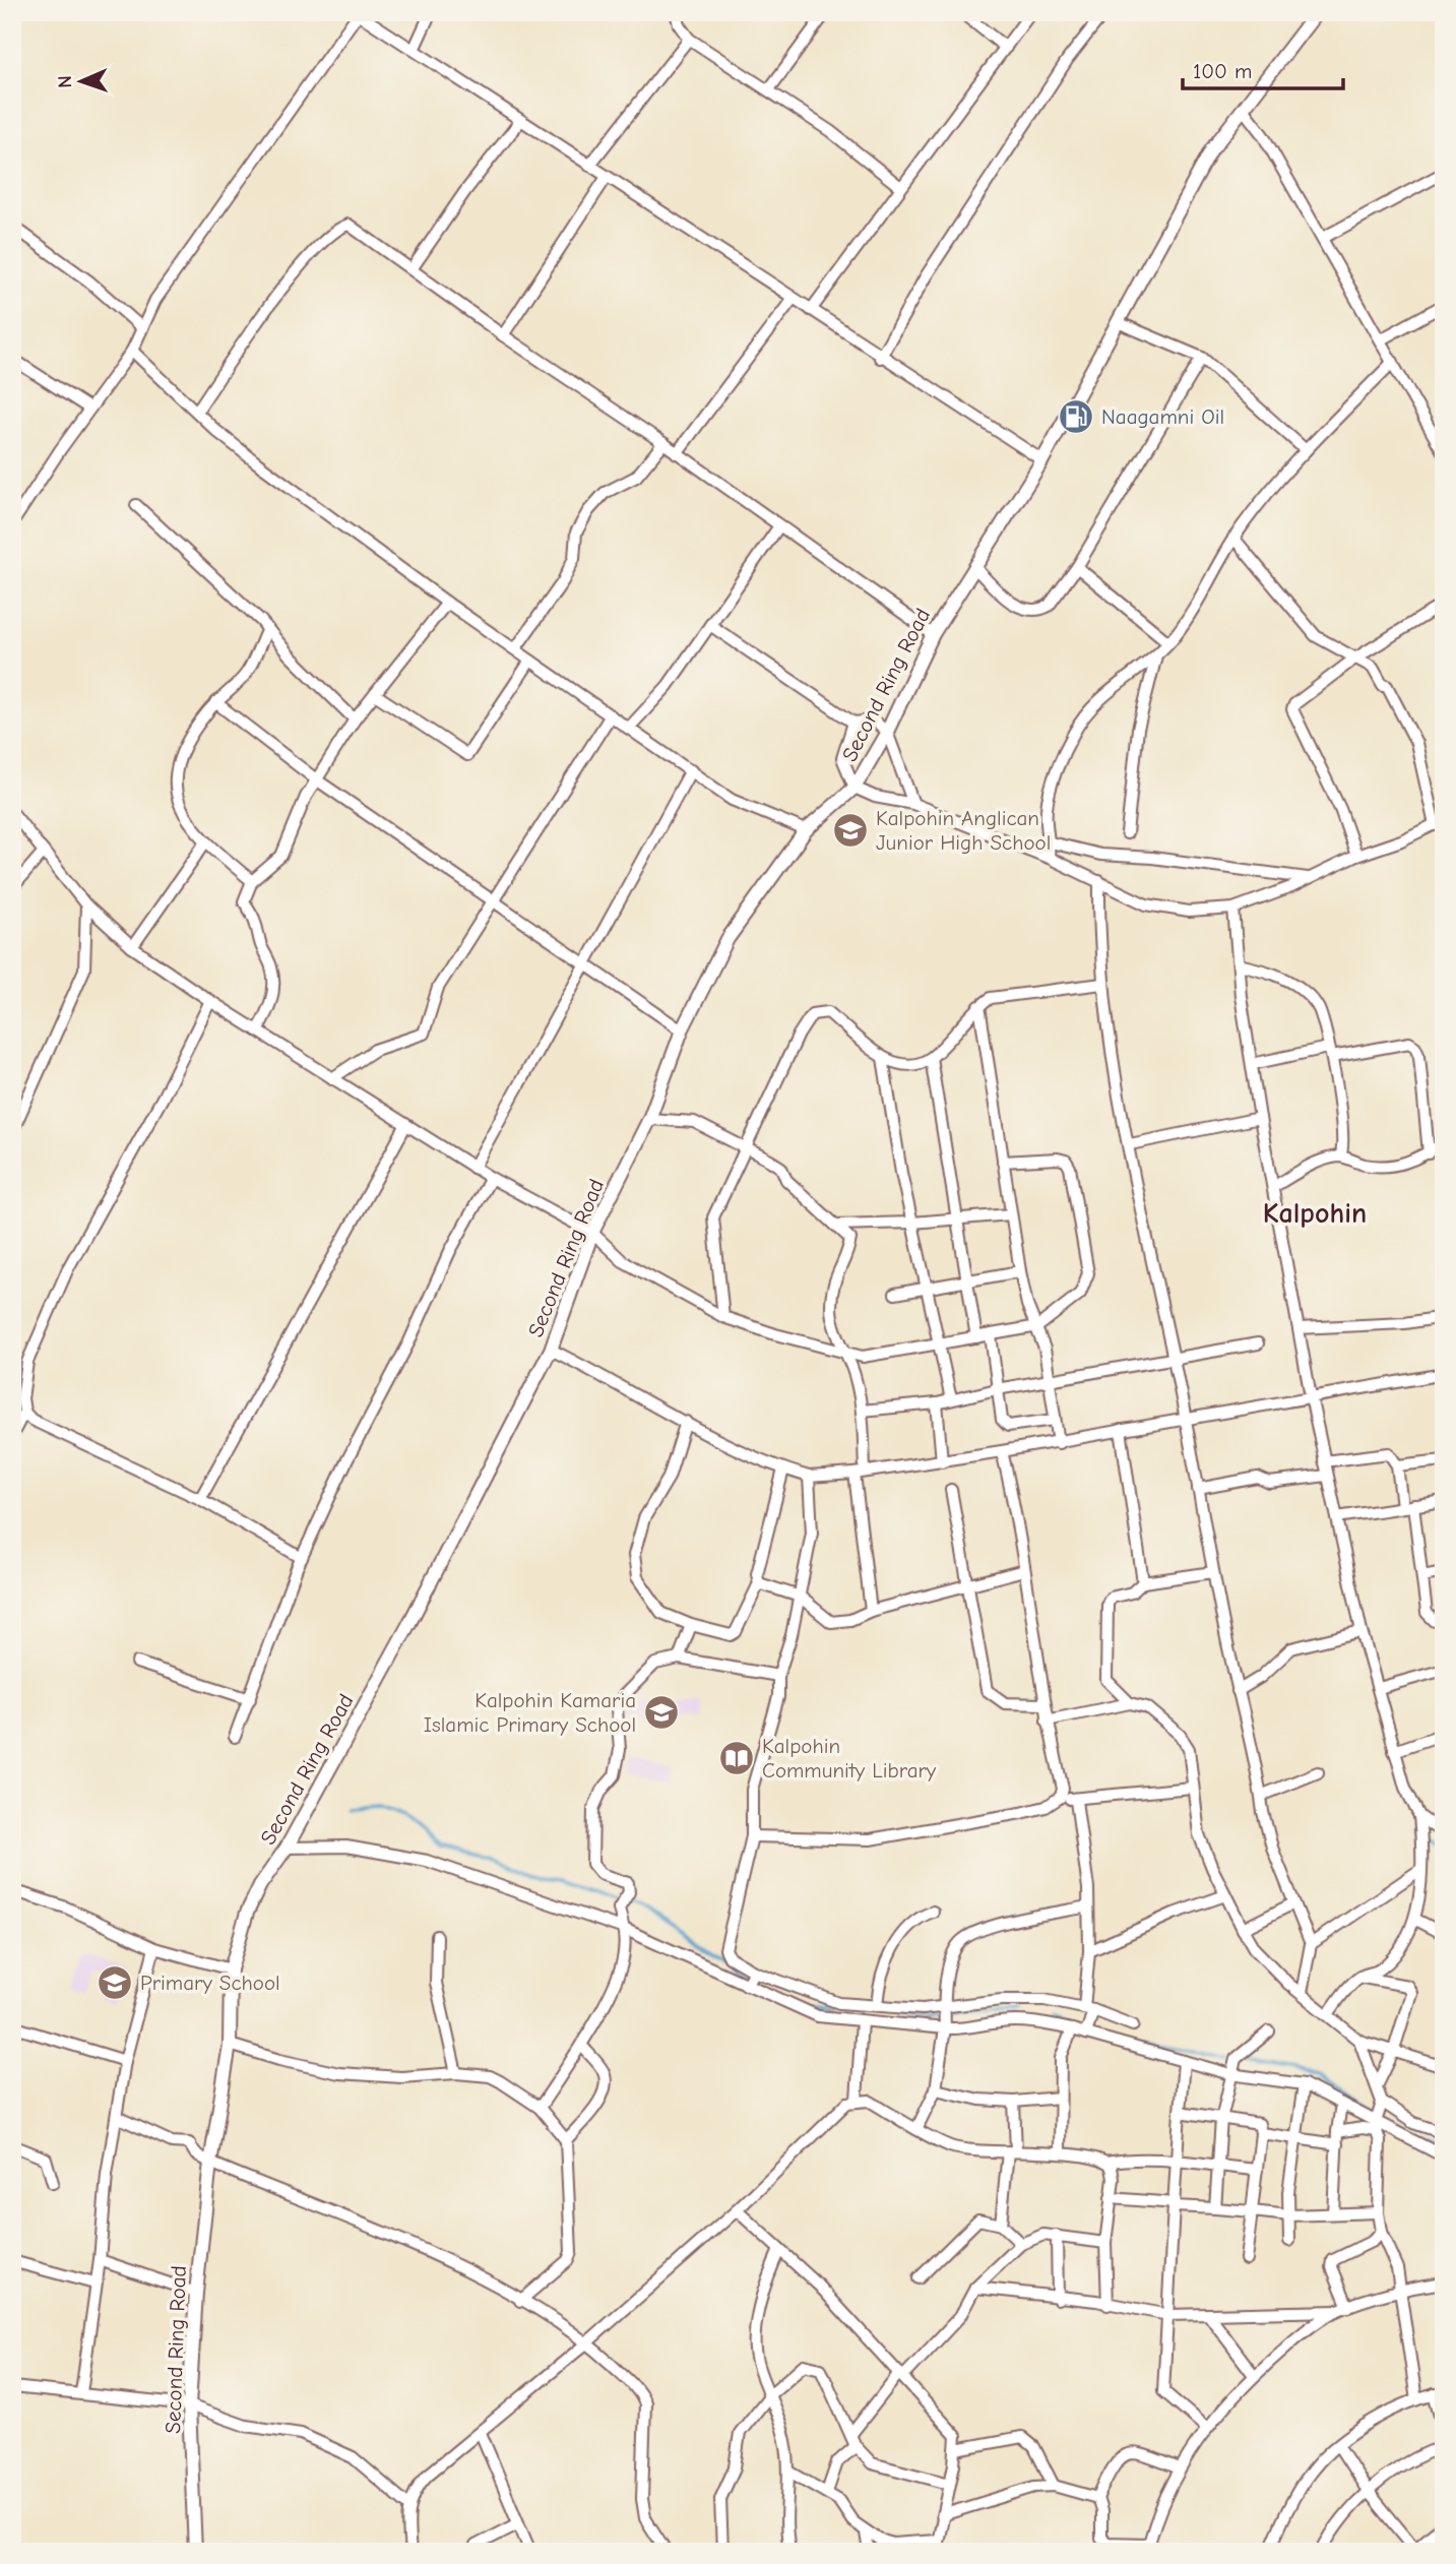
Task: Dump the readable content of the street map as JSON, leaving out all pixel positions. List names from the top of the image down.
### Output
{
  "streets": {
    "street": ["Second Ring Road"]
  },
  "districts": ["Kalpohin"],
  "places": {
    "fuel station": ["Naagamni Oil"],
    "school or university": ["Kalpohin Anglican Junior High School", "Kalpohin Kamaria Islamic Primary School", "Primary School"],
    "library": ["Kalpohin Community Library"]
  },
  "scale_bar": "100 m",
  "north": "left"
}
